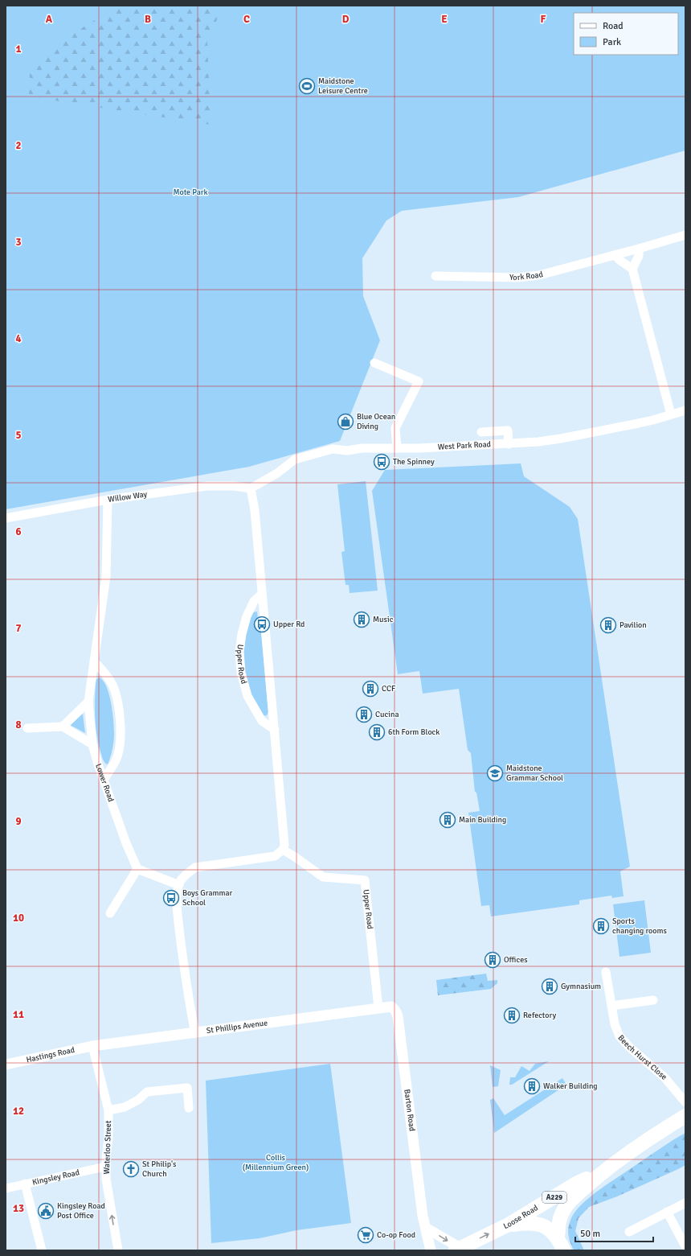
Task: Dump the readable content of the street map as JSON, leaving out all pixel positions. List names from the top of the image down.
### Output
{
  "streets": {
    "highway": ["A229", "Loose Road"],
    "street": [
      "York Road",
      "West Park Road",
      "Willow Way",
      "Upper Road",
      "Lower Road",
      "St Phillips Avenue",
      "Hastings Road",
      "Beech Hurst Close",
      "Barton Road",
      "Waterloo Street",
      "Kingsley Road"
    ]
  },
  "crossings": [
    ["West Park Road", "Willow Way"],
    ["Willow Way", "Lower Road"],
    ["Upper Road", "St Phillips Avenue"],
    ["Upper Road", "Barton Road"],
    ["St Phillips Avenue", "Hastings Road"],
    ["St Phillips Avenue", "Barton Road"],
    ["St Phillips Avenue", "Waterloo Street"],
    ["Hastings Road", "Waterloo Street"],
    ["Waterloo Street", "Kingsley Road"],
    ["A229", "Loose Road"]
  ],
  "parks": ["Mote Park", "Collis (Millennium Green)"],
  "places": {
    "sports": ["Maidstone Leisure Centre"],
    "shop": ["Blue Ocean Diving"],
    "bus stop": ["The Spinney", "Upper Rd", "Boys Grammar School"],
    "building": [
      "Music",
      "Pavilion",
      "CCF",
      "Cucina",
      "6th Form Block",
      "Main Building",
      "Sports changing rooms",
      "Offices",
      "Gymnasium",
      "Refectory",
      "Walker Building"
    ],
    "school or university": ["Maidstone Grammar School"],
    "church": ["St Philip's Church"],
    "public building": ["Kingsley Road Post Office"],
    "supermarket": ["Co-op Food"]
  },
  "legend": ["Road", "Park"],
  "scale_bar": "50 m",
  "grid": {
    "columns": [
      "A",
      "B",
      "C",
      "D",
      "E",
      "F"
    ],
    "rows": [
      "1",
      "2",
      "3",
      "4",
      "5",
      "6",
      "7",
      "8",
      "9",
      "10",
      "11",
      "12",
      "13"
    ]
  }
}
